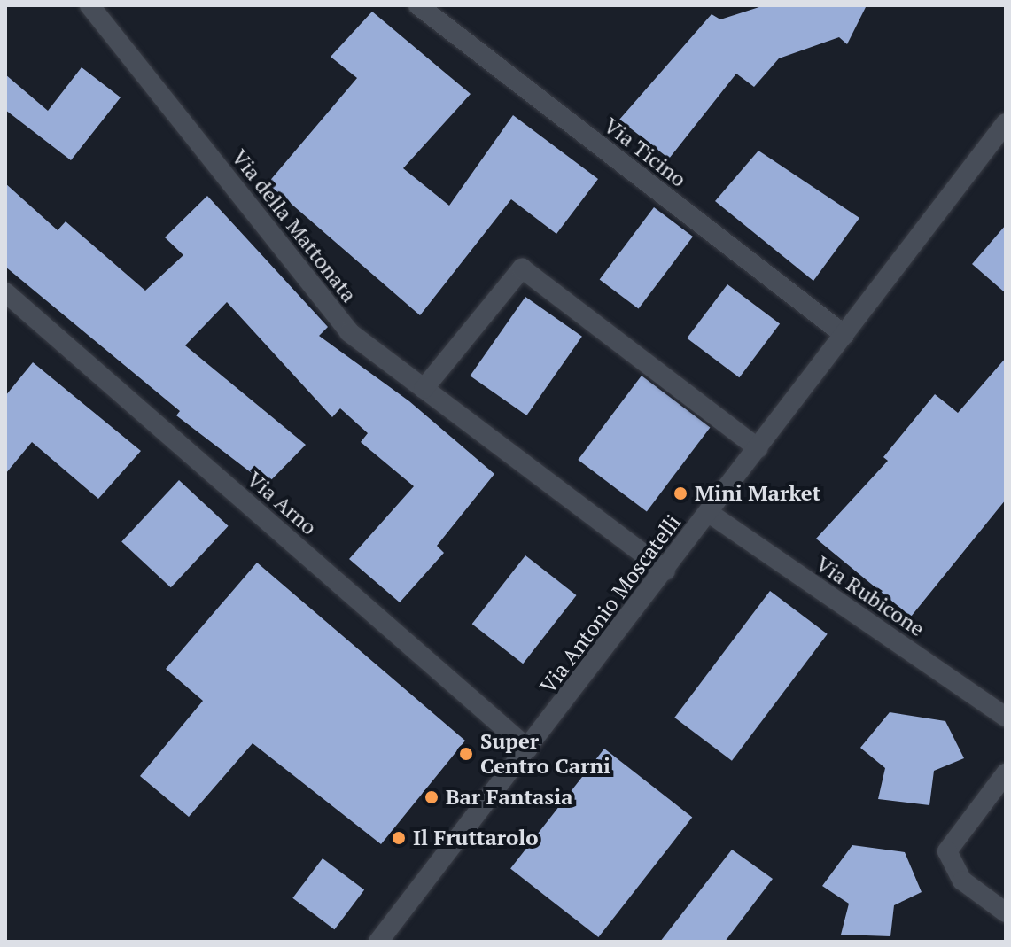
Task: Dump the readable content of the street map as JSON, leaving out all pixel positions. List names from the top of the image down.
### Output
{
  "streets": {
    "street": [
      "Via Ticino",
      "Via della Mattonata",
      "Via Arno",
      "Via Rubicone",
      "Via Antonio Moscatelli"
    ]
  },
  "crossings": [
    ["Via Ticino", "Via Antonio Moscatelli"],
    ["Via della Mattonata", "Via Antonio Moscatelli"],
    ["Via Arno", "Via Antonio Moscatelli"],
    ["Via Rubicone", "Via Antonio Moscatelli"]
  ],
  "places": [
    "Mini Market",
    "Super Centro Carni",
    "Bar Fantasia",
    "Il Fruttarolo"
  ]
}
